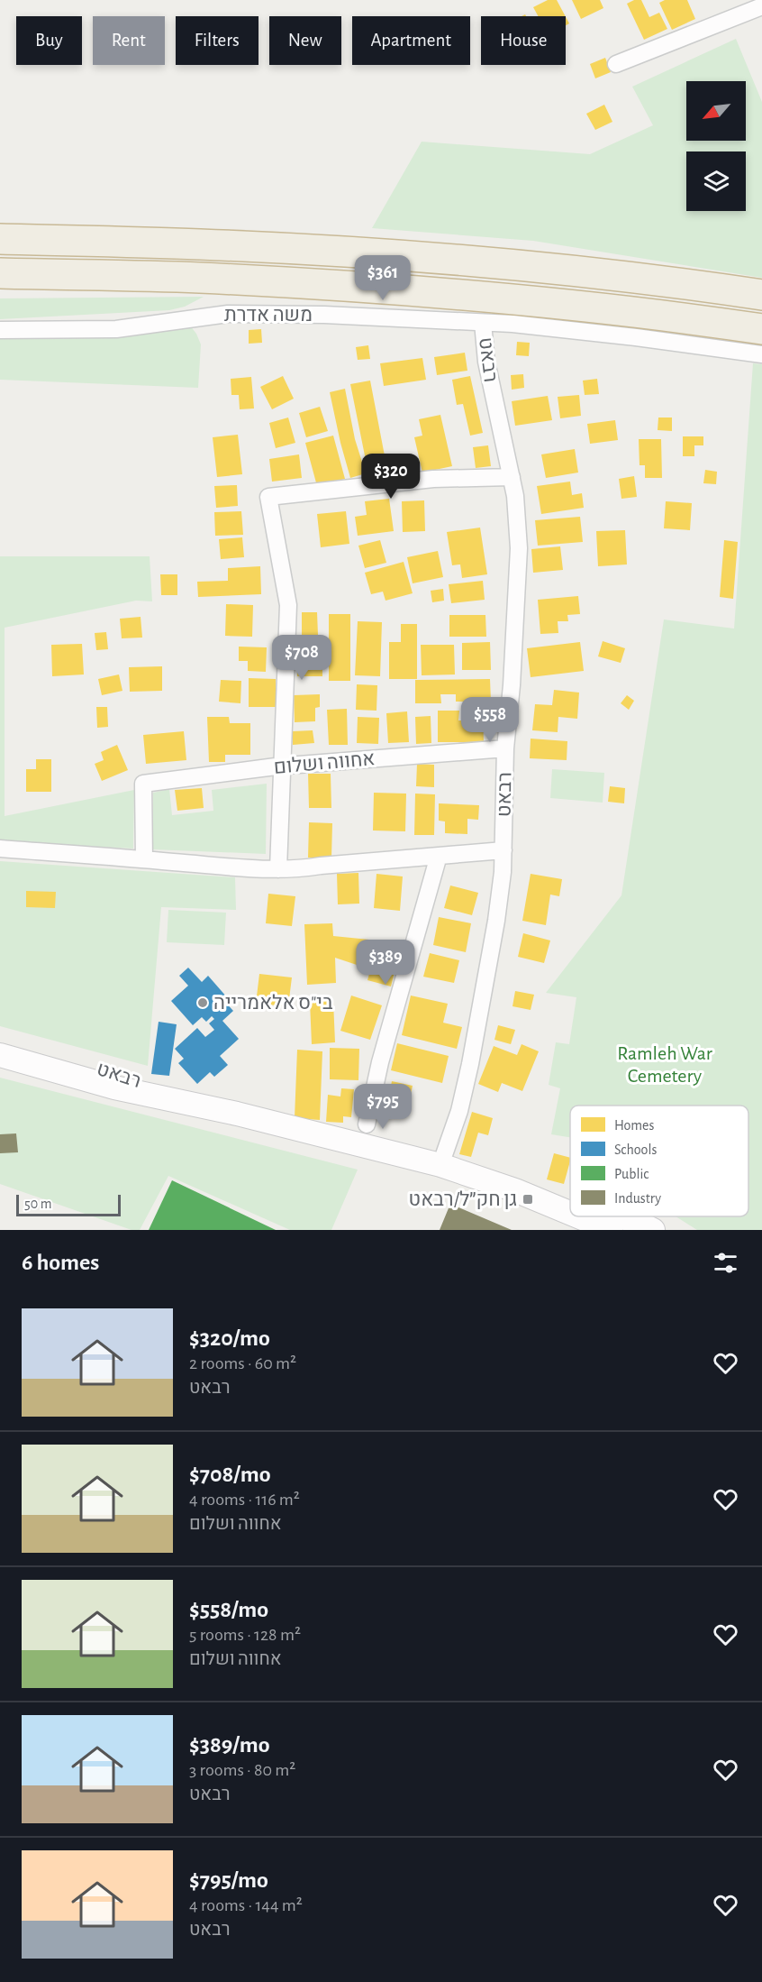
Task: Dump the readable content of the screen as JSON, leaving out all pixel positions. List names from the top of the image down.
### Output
{
  "streets": {
    "street": ["משה אדרת", "רבאט", "אחווה ושלום"]
  },
  "crossings": [
    ["משה אדרת", "רבאט"],
    ["רבאט", "אחווה ושלום"]
  ],
  "parks": ["Ramleh War Cemetery"],
  "places": {
    "other": ["בי\"ס אלאמרייה"],
    "transit": ["גן חק״ל/רבאט"]
  },
  "legend": [
    "Homes",
    "Schools",
    "Public",
    "Industry"
  ],
  "scale_bar": "50 m",
  "north": "bottom left",
  "page": {
    "chip": [
      "Buy",
      "Rent",
      "Filters",
      "New",
      "Apartment",
      "House"
    ],
    "price": [
      "$361",
      "$320",
      "$708",
      "$558",
      "$389",
      "$795"
    ],
    "scale": "50 m",
    "heading": "6 homes",
    "list": [
      {
        "name": "$320/mo",
        "note": "2 rooms · 60 m² · רבאט"
      },
      {
        "name": "$708/mo",
        "note": "4 rooms · 116 m² · אחווה ושלום"
      },
      {
        "name": "$558/mo",
        "note": "5 rooms · 128 m² · אחווה ושלום"
      },
      {
        "name": "$389/mo",
        "note": "3 rooms · 80 m² · רבאט"
      },
      {
        "name": "$795/mo",
        "note": "4 rooms · 144 m² · רבאט"
      }
    ]
  }
}
